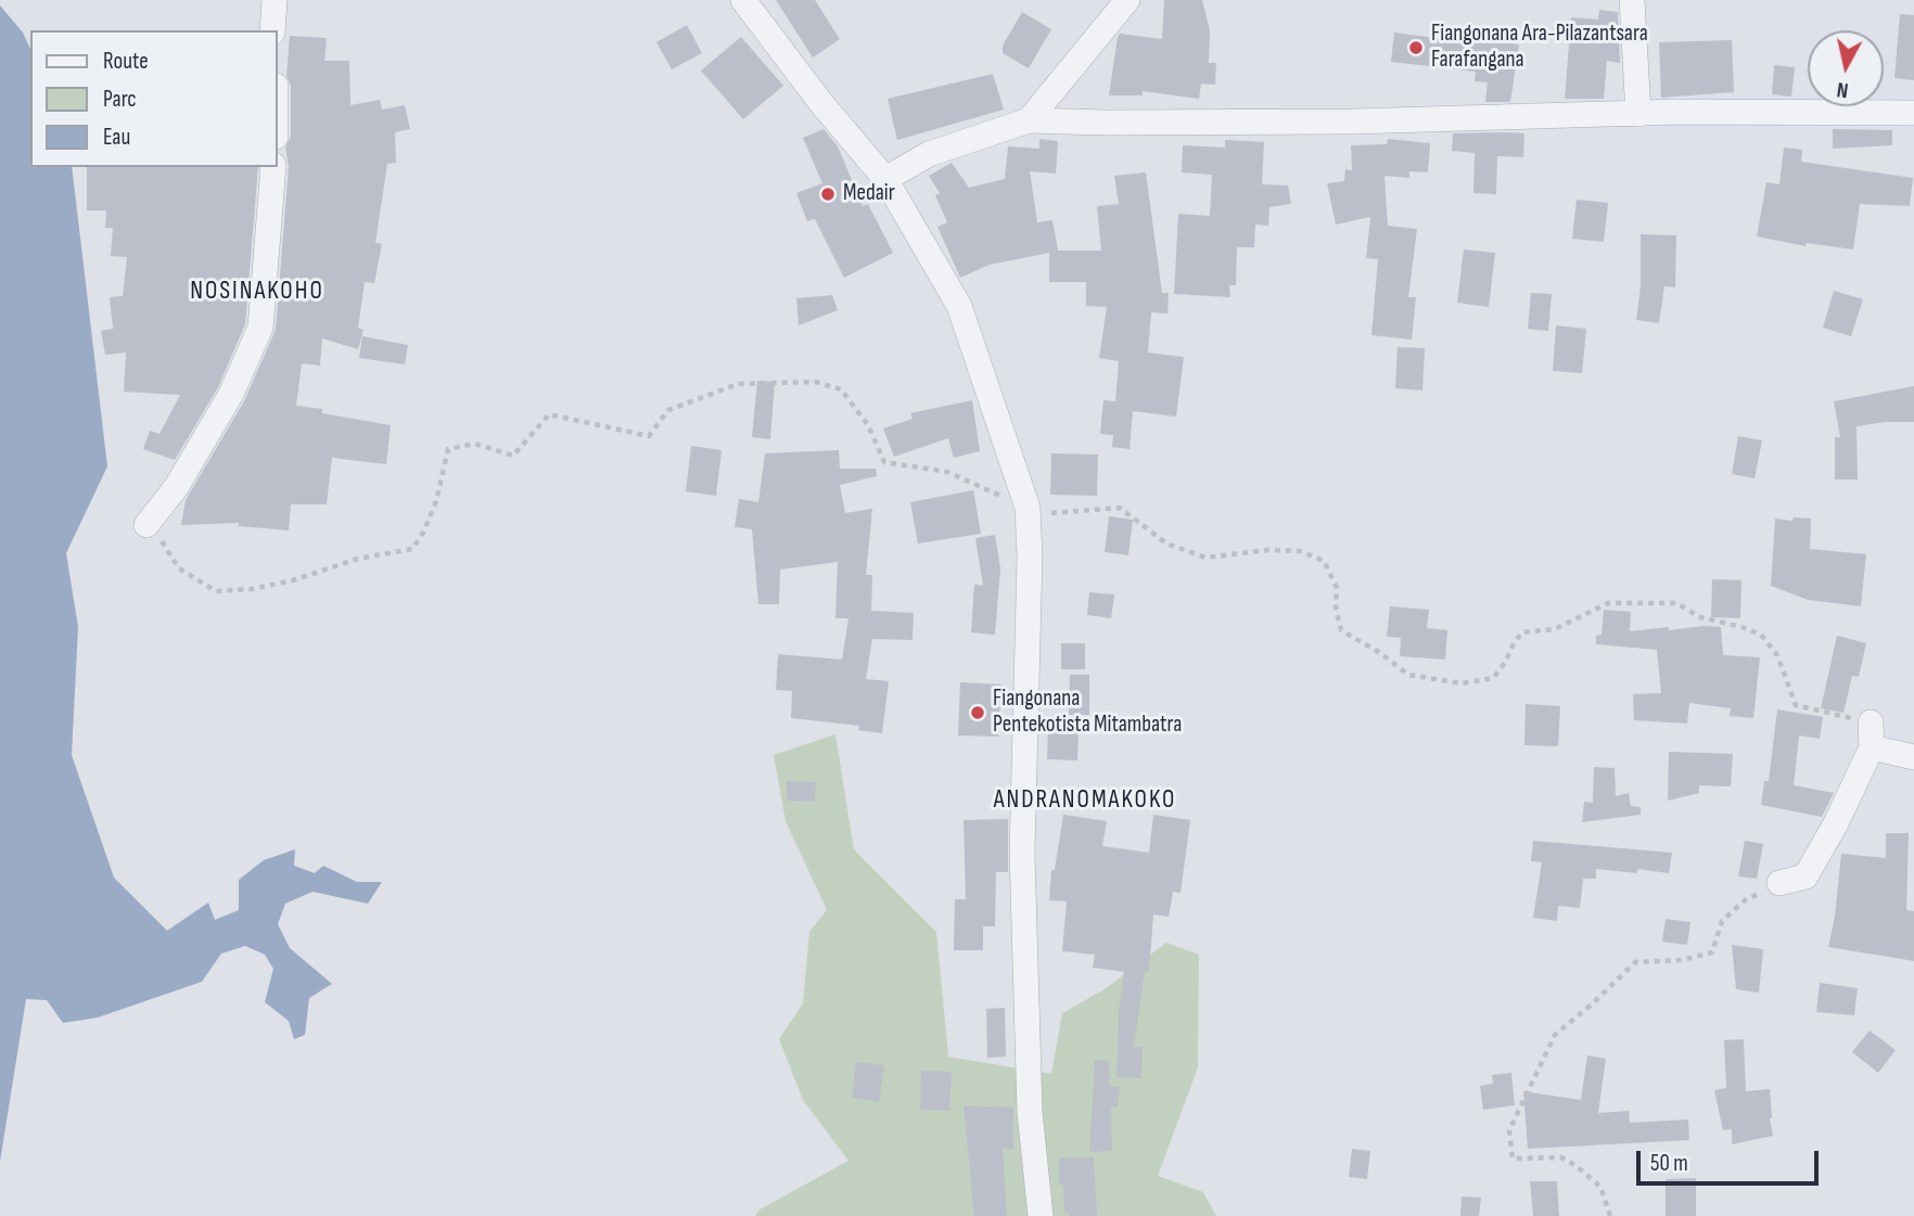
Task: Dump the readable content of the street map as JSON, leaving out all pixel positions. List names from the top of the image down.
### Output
{
  "districts": ["NOSINAKOHO", "ANDRANOMAKOKO"],
  "places": ["Fiangonana Ara-Pilazantsara Farafangana", "Medair", "Fiangonana Pentekotista Mitambatra"],
  "legend": ["Route", "Parc", "Eau"],
  "scale_bar": "50 m",
  "north": "bottom"
}
